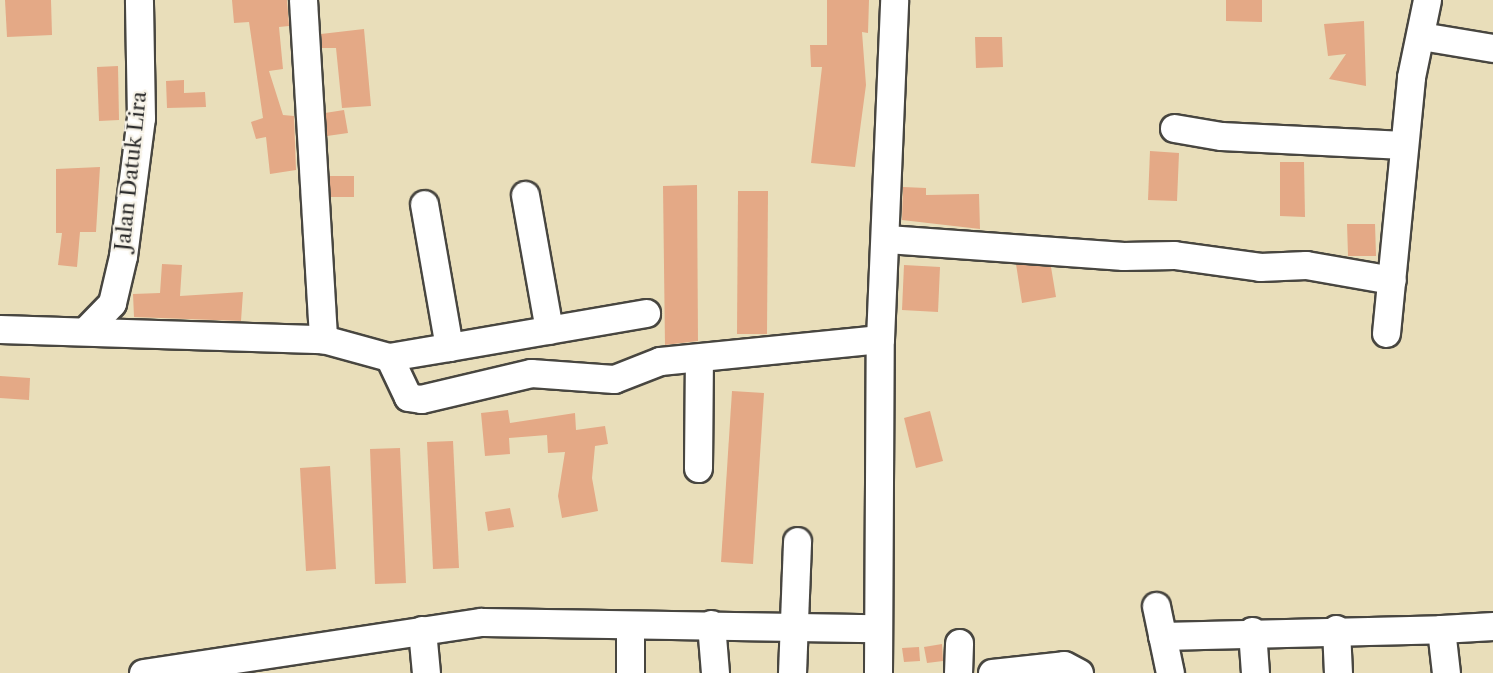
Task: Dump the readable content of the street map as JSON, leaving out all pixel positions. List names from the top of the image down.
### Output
{
  "streets": {
    "street": ["Jalan Datuk Lira"]
  }
}
